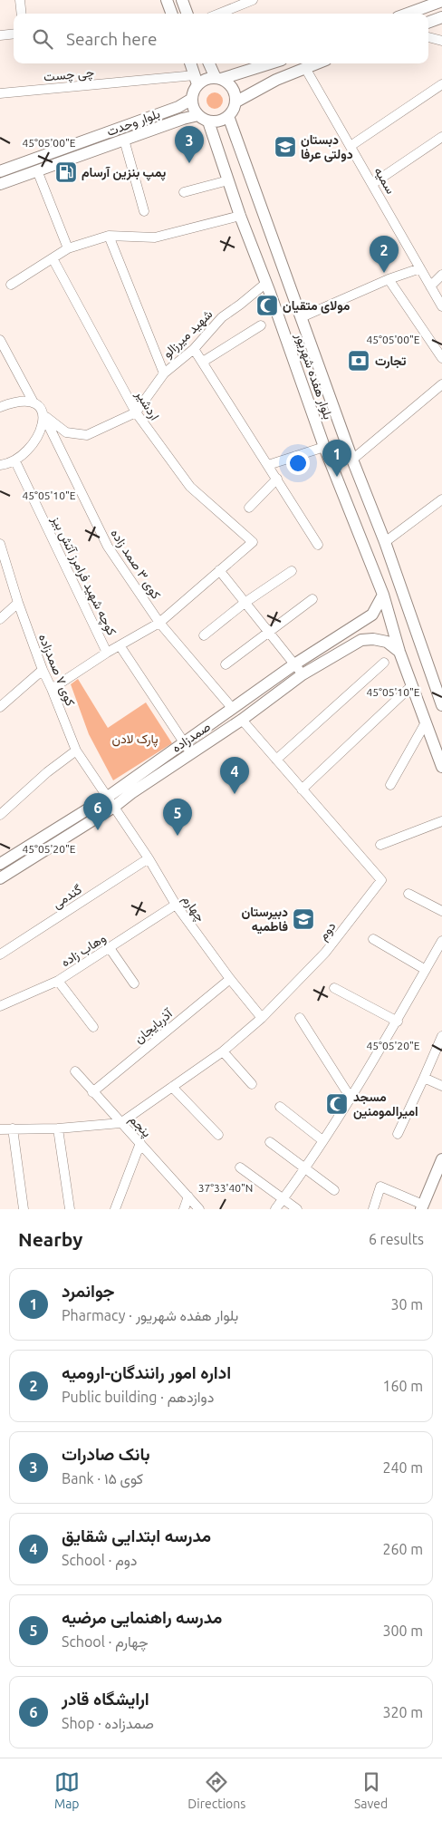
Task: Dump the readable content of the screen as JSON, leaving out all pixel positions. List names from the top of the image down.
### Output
{
  "streets": {
    "main road": ["بلوار وحدت", "بلوار هفده شهریور", "صمدزاده"],
    "street": [
      "چی چست",
      "سمیه",
      "شهید میرزالو",
      "اردشیر",
      "کوی ۳ صمد زاده",
      "کوچه شهید فرامرز آتش بیز",
      "کوی ۷ صمدزاده",
      "گندمی",
      "چهارم",
      "دوم",
      "وهاب زاده",
      "آذربایجان",
      "پنجم"
    ]
  },
  "crossings": [
    ["چی چست", "بلوار وحدت"],
    ["چی چست", "بلوار هفده شهریور"],
    ["بلوار وحدت", "بلوار هفده شهریور"],
    ["شهید میرزالو", "بلوار هفده شهریور"],
    ["شهید میرزالو", "اردشیر"],
    ["بلوار هفده شهریور", "صمدزاده"],
    ["کوی ۳ صمد زاده", "صمدزاده"],
    ["کوی ۷ صمدزاده", "صمدزاده"],
    ["کوی ۷ صمدزاده", "چهارم"],
    ["صمدزاده", "چهارم"],
    ["صمدزاده", "دوم"],
    ["گندمی", "چهارم"],
    ["چهارم", "دوم"],
    ["چهارم", "وهاب زاده"],
    ["چهارم", "آذربایجان"],
    ["دوم", "پنجم"],
    ["آذربایجان", "پنجم"]
  ],
  "parks": ["پارک لادن"],
  "places": {
    "school or university": ["دبستان دولتی عرفا", "دبیرستان فاطمیه"],
    "fuel station": ["پمپ بنزین آرسام"],
    "mosque": ["مولای متقیان", "مسجد امیرالمومنین"],
    "bank": ["تجارت"]
  },
  "page": {
    "search": "Search here",
    "pins": [
      "3",
      "2",
      "1",
      "4",
      "6",
      "5"
    ],
    "heading": ["Nearby", "6 results"],
    "list": [
      {
        "mark": "1",
        "name": "جوانمرد",
        "note": "Pharmacy · بلوار هفده شهریور",
        "value": "30 m"
      },
      {
        "mark": "2",
        "name": "اداره امور رانندگان-ارومیه",
        "note": "Public building · دوازدهم",
        "value": "160 m"
      },
      {
        "mark": "3",
        "name": "بانک صادرات",
        "note": "Bank · کوی ۱۵",
        "value": "240 m"
      },
      {
        "mark": "4",
        "name": "مدرسه ابتدایی شقایق",
        "note": "School · دوم",
        "value": "260 m"
      },
      {
        "mark": "5",
        "name": "مدرسه راهنمایی مرضیه",
        "note": "School · چهارم",
        "value": "300 m"
      },
      {
        "mark": "6",
        "name": "ارایشگاه قادر",
        "note": "Shop · صمدزاده",
        "value": "320 m"
      }
    ],
    "nav": ["Map", "Directions", "Saved"]
  },
  "coordinates": [
    "45°05'00\"E",
    "45°05'10\"E",
    "45°05'20\"E",
    "37°33'40\"N"
  ]
}
